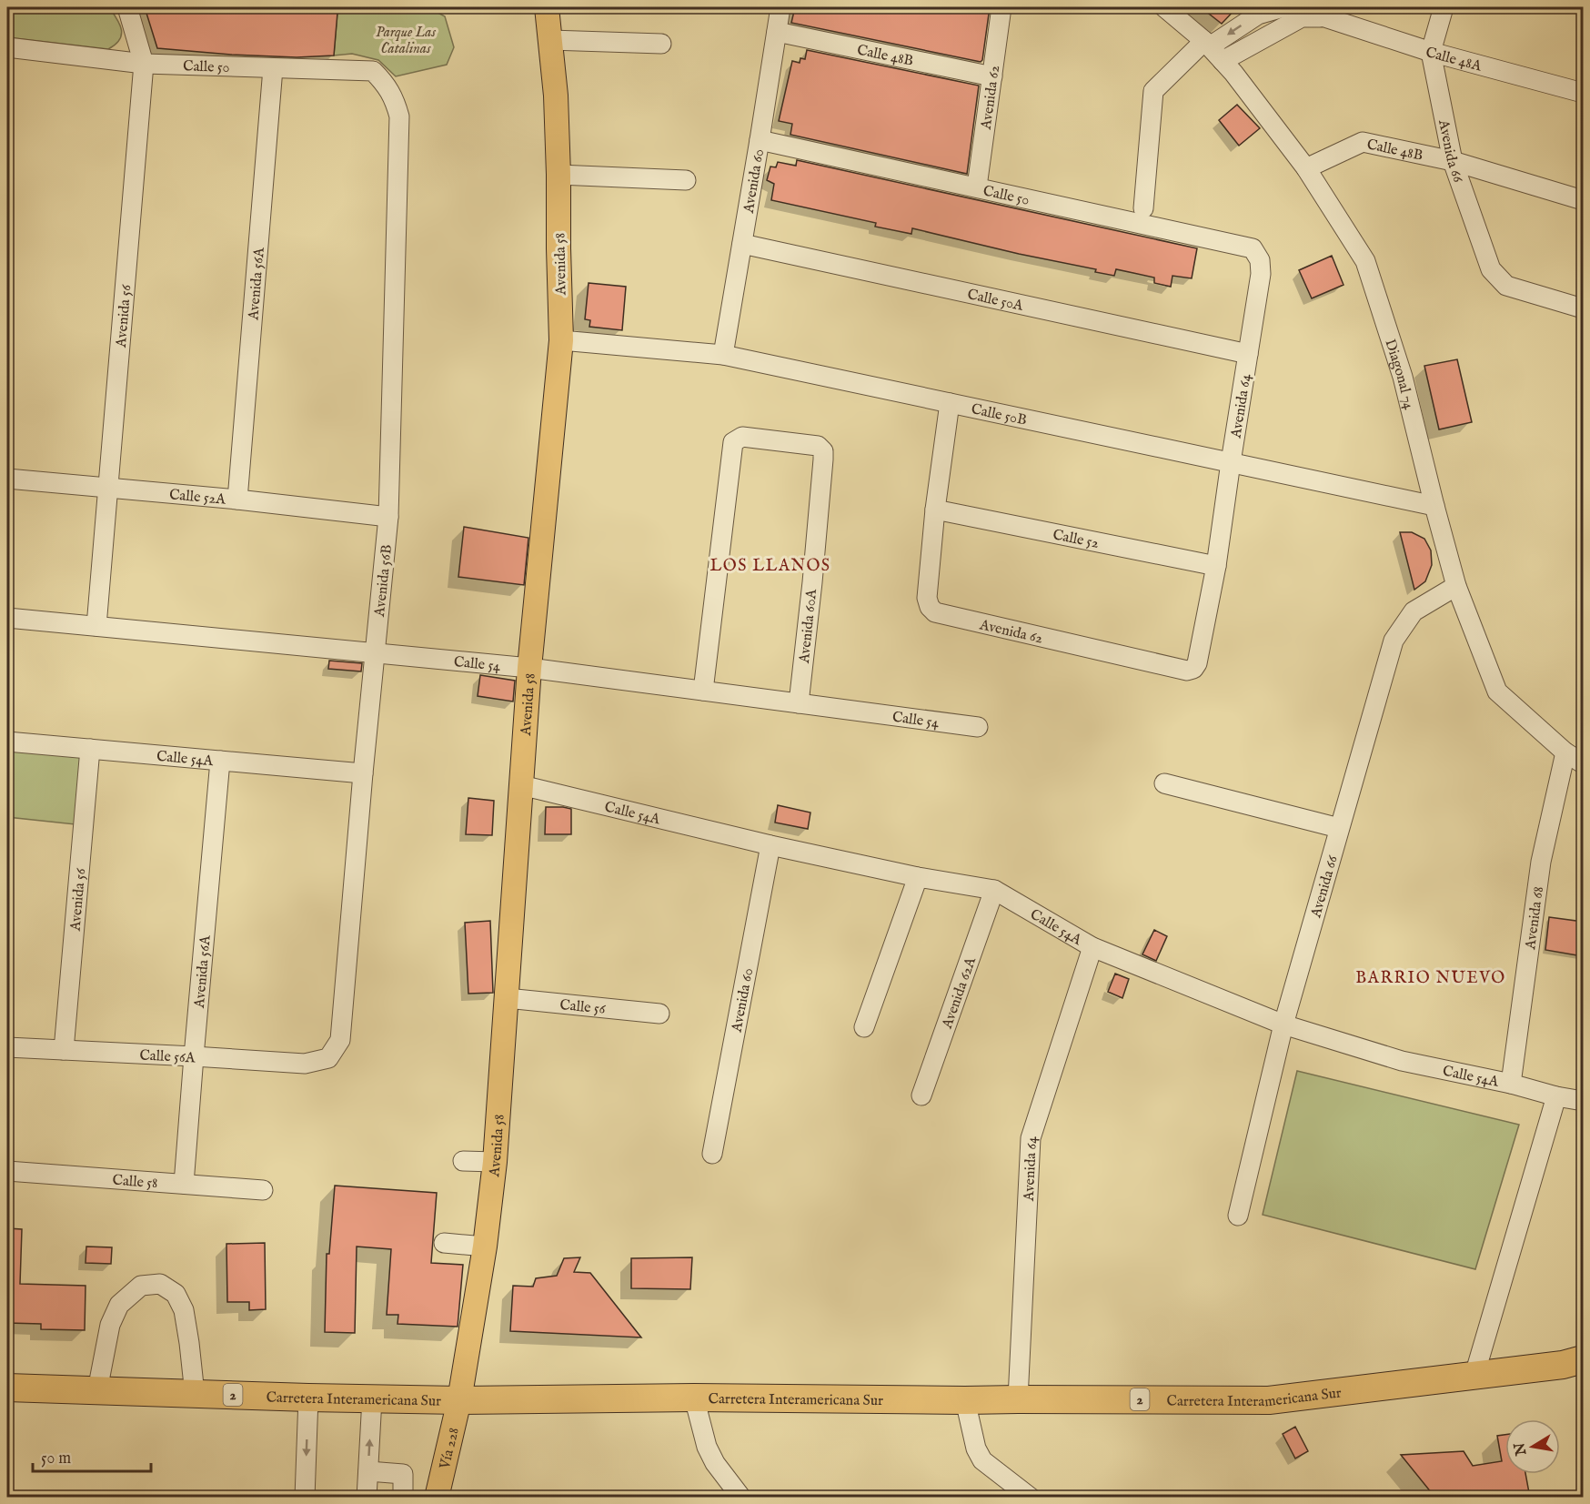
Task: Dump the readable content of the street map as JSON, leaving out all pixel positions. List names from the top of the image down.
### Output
{
  "streets": {
    "highway": ["2", "Carretera Interamericana Sur"],
    "main road": ["Avenida 58", "Vía 228"],
    "street": [
      "Calle 48B",
      "Calle 48A",
      "Calle 50",
      "Avenida 62",
      "Avenida 66",
      "Avenida 60",
      "Avenida 56A",
      "Calle 50A",
      "Avenida 56",
      "Diagonal 74",
      "Avenida 64",
      "Calle 50B",
      "Calle 52A",
      "Calle 52",
      "Avenida 56B",
      "Avenida 60A",
      "Calle 54",
      "Calle 54A",
      "Avenida 68",
      "Avenida 62A",
      "Calle 56",
      "Calle 56A",
      "Calle 58"
    ]
  },
  "crossings": [
    ["Calle 48B", "Avenida 62"],
    ["Calle 48B", "Avenida 66"],
    ["Calle 48B", "Avenida 60"],
    ["Calle 48B", "Diagonal 74"],
    ["Calle 48A", "Avenida 66"],
    ["Calle 48A", "Diagonal 74"],
    ["Calle 50", "Avenida 62"],
    ["Calle 50", "Avenida 60"],
    ["Calle 50", "Avenida 56A"],
    ["Calle 50", "Avenida 56"],
    ["Calle 50", "Avenida 64"],
    ["Calle 50", "Avenida 56B"],
    ["Avenida 62", "Avenida 64"],
    ["Avenida 62", "Calle 50B"],
    ["Avenida 62", "Calle 52"],
    ["Avenida 66", "Diagonal 74"],
    ["Avenida 66", "Calle 54A"],
    ["Avenida 60", "Calle 50A"],
    ["Avenida 60", "Calle 50B"],
    ["Avenida 60", "Calle 54A"],
    ["Avenida 58", "Calle 50B"],
    ["Avenida 58", "Calle 54"],
    ["Avenida 58", "Calle 54A"],
    ["Avenida 58", "Calle 56"],
    ["Avenida 58", "Carretera Interamericana Sur"],
    ["Avenida 58", "Vía 228"],
    ["Avenida 56A", "Calle 52A"],
    ["Avenida 56A", "Calle 54A"],
    ["Avenida 56A", "Calle 56A"],
    ["Avenida 56A", "Calle 58"],
    ["Calle 50A", "Avenida 64"],
    ["Avenida 56", "Calle 52A"],
    ["Avenida 56", "Calle 54"],
    ["Avenida 56", "Calle 54A"],
    ["Avenida 56", "Calle 56A"],
    ["Diagonal 74", "Calle 50B"],
    ["Diagonal 74", "Avenida 68"],
    ["Avenida 64", "Calle 50B"],
    ["Avenida 64", "Calle 52"],
    ["Avenida 64", "Calle 54A"],
    ["Avenida 64", "Carretera Interamericana Sur"],
    ["Calle 52A", "Avenida 56B"],
    ["Avenida 56B", "Calle 54"],
    ["Avenida 56B", "Calle 54A"],
    ["Avenida 56B", "Calle 56A"],
    ["Avenida 60A", "Calle 54"],
    ["Calle 54A", "Avenida 68"],
    ["Calle 54A", "Avenida 62A"],
    ["Carretera Interamericana Sur", "Vía 228"]
  ],
  "districts": ["LOS LLANOS", "BARRIO NUEVO"],
  "parks": ["Parque Las Catalinas"],
  "scale_bar": "50 m",
  "north": "left"
}
